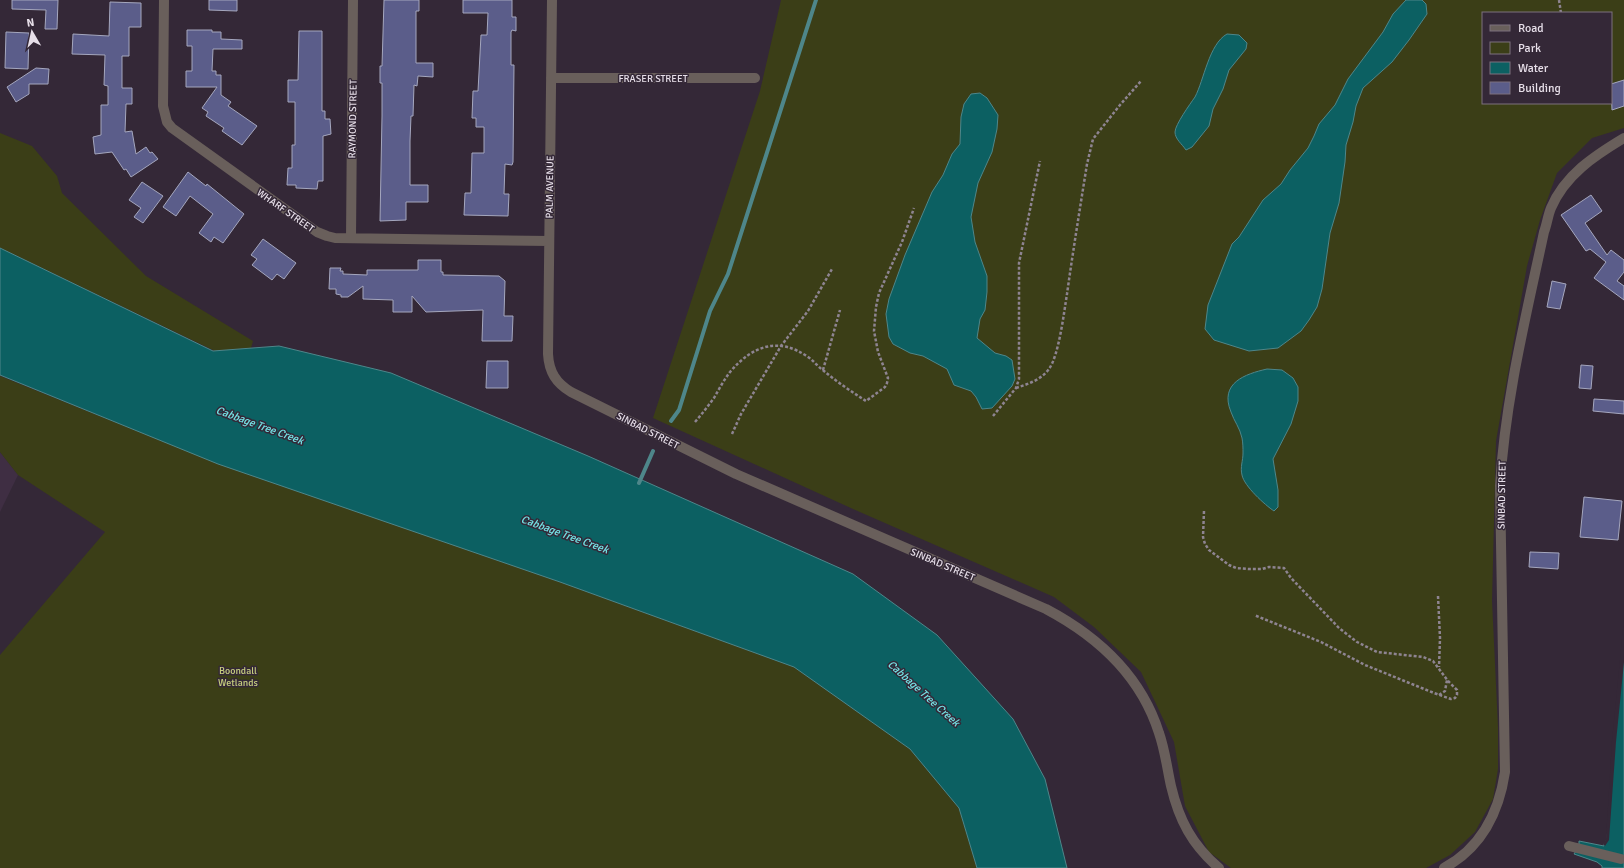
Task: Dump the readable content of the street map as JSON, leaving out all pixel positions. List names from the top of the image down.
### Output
{
  "streets": {
    "street": [
      "FRASER STREET",
      "RAYMOND STREET",
      "PALM AVENUE",
      "WHARF STREET",
      "SINBAD STREET"
    ]
  },
  "crossings": [
    ["FRASER STREET", "PALM AVENUE"],
    ["RAYMOND STREET", "WHARF STREET"],
    ["PALM AVENUE", "WHARF STREET"],
    ["PALM AVENUE", "SINBAD STREET"]
  ],
  "water": ["Cabbage Tree Creek"],
  "parks": ["Boondall Wetlands"],
  "legend": [
    "Road",
    "Park",
    "Water",
    "Building"
  ],
  "north": "top"
}
